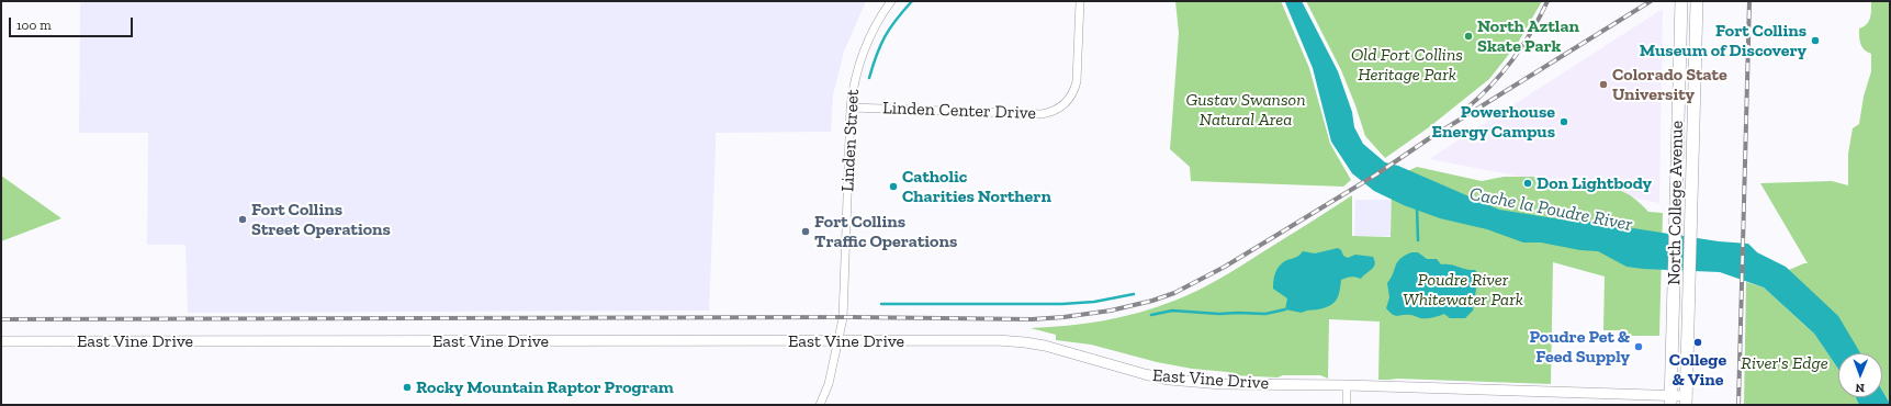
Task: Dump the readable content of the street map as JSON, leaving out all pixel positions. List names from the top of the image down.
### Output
{
  "streets": {
    "highway": ["North College Avenue"],
    "main road": ["East Vine Drive"],
    "street": ["Linden Center Drive", "Linden Street"]
  },
  "crossings": [
    ["Linden Center Drive", "Linden Street"],
    ["Linden Street", "East Vine Drive"],
    ["North College Avenue", "East Vine Drive"]
  ],
  "water": ["Cache la Poudre River"],
  "parks": [
    "Old Fort Collins Heritage Park",
    "Gustav Swanson Natural Area",
    "Poudre River Whitewater Park",
    "River's Edge"
  ],
  "places": [
    "North Aztlan Skate Park",
    "Fort Collins Museum of Discovery",
    "Colorado State University",
    "Powerhouse Energy Campus",
    "Don Lightbody",
    "Catholic Charities Northern",
    "Fort Collins Street Operations",
    "Fort Collins Traffic Operations",
    "College & Vine",
    "Poudre Pet & Feed Supply",
    "Rocky Mountain Raptor Program"
  ],
  "scale_bar": "100 m",
  "north": "bottom"
}
